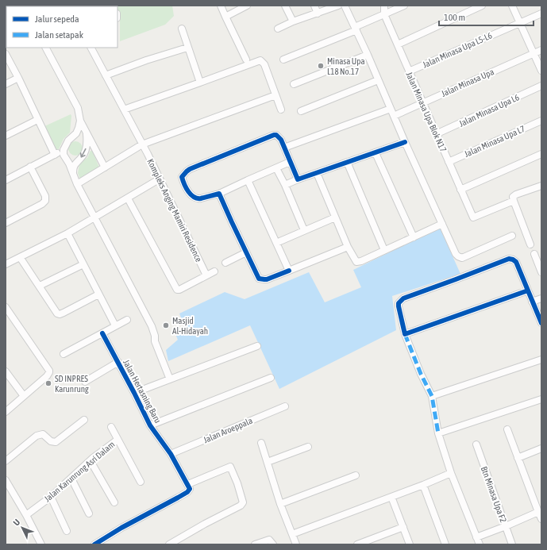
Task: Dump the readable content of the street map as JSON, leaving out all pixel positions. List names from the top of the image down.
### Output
{
  "streets": {
    "street": [
      "Jalan Minasa Upa L5-L6",
      "Jalan Minasa Upa",
      "Jalan Minasa Upa L6",
      "Jalan Minasa Upa Blok N17",
      "Jalan Minasa Upa L7",
      "Kompleks Anging Mamiri Residence",
      "Jalan Hertasning Baru",
      "Jalan Aroeppala",
      "Jalan Karunrung Asri Dalam",
      "Btn Minasa Upa F2"
    ]
  },
  "crossings": [
    ["Jalan Minasa Upa L5-L6", "Jalan Minasa Upa Blok N17"],
    ["Jalan Minasa Upa", "Jalan Minasa Upa Blok N17"],
    ["Jalan Minasa Upa L6", "Jalan Minasa Upa Blok N17"],
    ["Jalan Minasa Upa Blok N17", "Jalan Minasa Upa L7"],
    ["Jalan Hertasning Baru", "Jalan Aroeppala"]
  ],
  "places": ["Minasa Upa L18 No.17", "Masjid Al-Hidayah", "SD INPRES Karunrung"],
  "legend": ["Jalur sepeda", "Jalan setapak"],
  "scale_bar": "100 m",
  "north": "top left"
}
